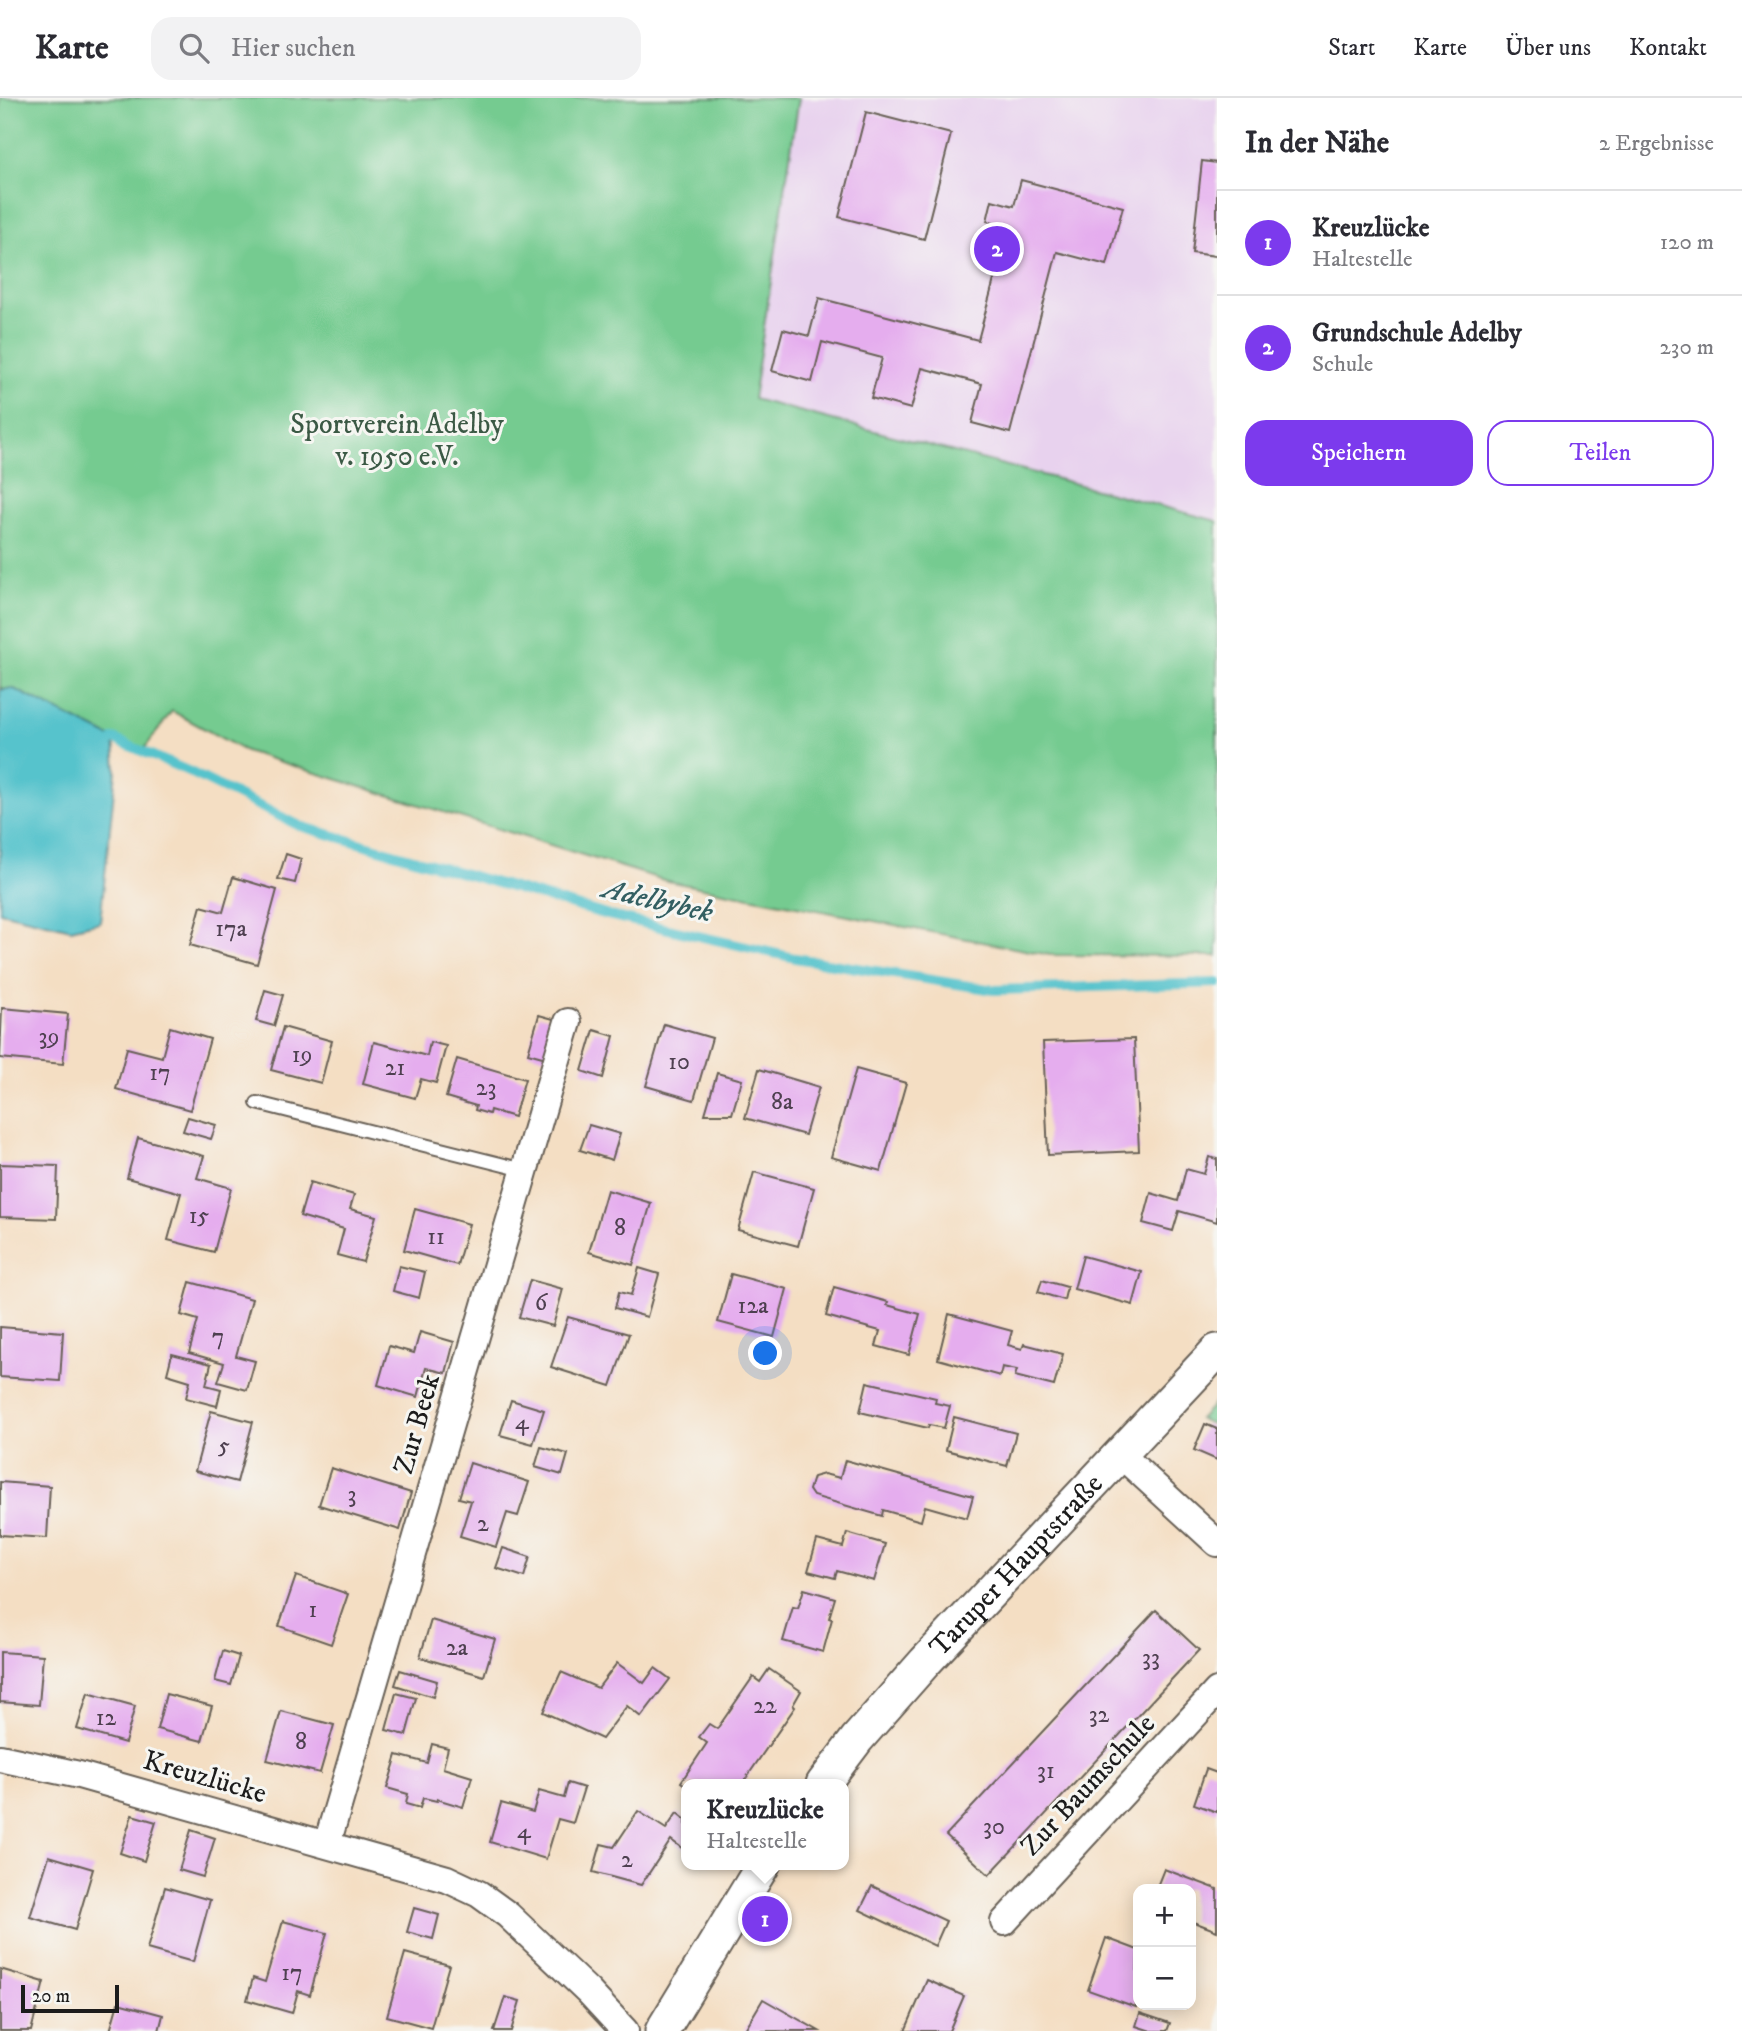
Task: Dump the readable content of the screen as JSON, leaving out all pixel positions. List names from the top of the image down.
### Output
{
  "streets": {
    "street": [
      "Zur Beek",
      "Taruper Hauptstraße",
      "Kreuzlücke",
      "Zur Baumschule"
    ]
  },
  "crossings": [
    ["Zur Beek", "Kreuzlücke"]
  ],
  "water": ["Adelbybek"],
  "parks": ["Sportverein Adelby v. 1950 e.V."],
  "house_numbers": [
    "17a",
    "39",
    "19",
    "10",
    "21",
    "17",
    "23",
    "8a",
    "15",
    "8",
    "11",
    "6",
    "12a",
    "7",
    "4",
    "5",
    "3",
    "2",
    "1",
    "2a",
    "33",
    "22",
    "32",
    "12",
    "8",
    "31",
    "30",
    "4",
    "2",
    "17"
  ],
  "scale_bar": "20 m",
  "page": {
    "header": "Karte",
    "search": "Hier suchen",
    "nav": [
      "Start",
      "Karte",
      "Über uns",
      "Kontakt"
    ],
    "heading": ["In der Nähe", "2 Ergebnisse"],
    "list": [
      {
        "mark": "1",
        "name": "Kreuzlücke",
        "note": "Haltestelle",
        "value": "120 m"
      },
      {
        "mark": "2",
        "name": "Grundschule Adelby",
        "note": "Schule",
        "value": "230 m"
      }
    ],
    "pins": ["2", "1"],
    "buttons": ["Speichern", "Teilen"],
    "popup": ["Kreuzlücke", "Haltestelle"],
    "map_buttons": ["+", "−"],
    "scale": "20 m"
  }
}
